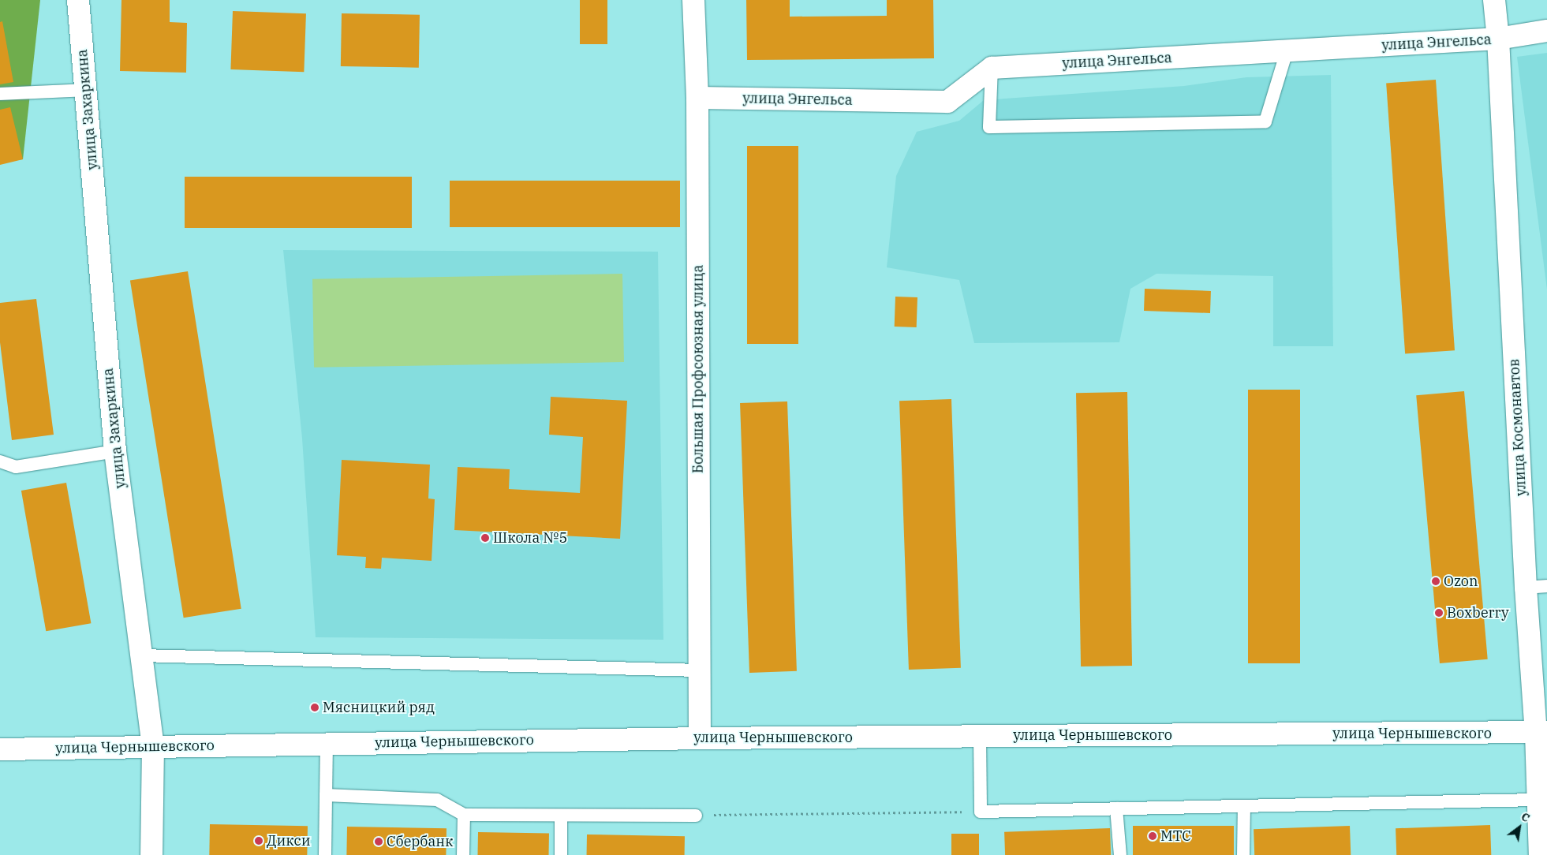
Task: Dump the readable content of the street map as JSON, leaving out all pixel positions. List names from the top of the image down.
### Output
{
  "streets": {
    "street": [
      "улица Энгельса",
      "улица Захаркина",
      "Большая Профсоюзная улица",
      "улица Космонавтов",
      "улица Чернышевского"
    ]
  },
  "crossings": [
    ["улица Энгельса", "Большая Профсоюзная улица"],
    ["улица Энгельса", "улица Космонавтов"],
    ["улица Захаркина", "улица Чернышевского"],
    ["Большая Профсоюзная улица", "улица Чернышевского"],
    ["улица Космонавтов", "улица Чернышевского"]
  ],
  "places": [
    "Школа №5",
    "Ozon",
    "Boxberry",
    "Мясницкий ряд",
    "МТС",
    "Дикси",
    "Сбербанк"
  ],
  "north": "top right"
}
